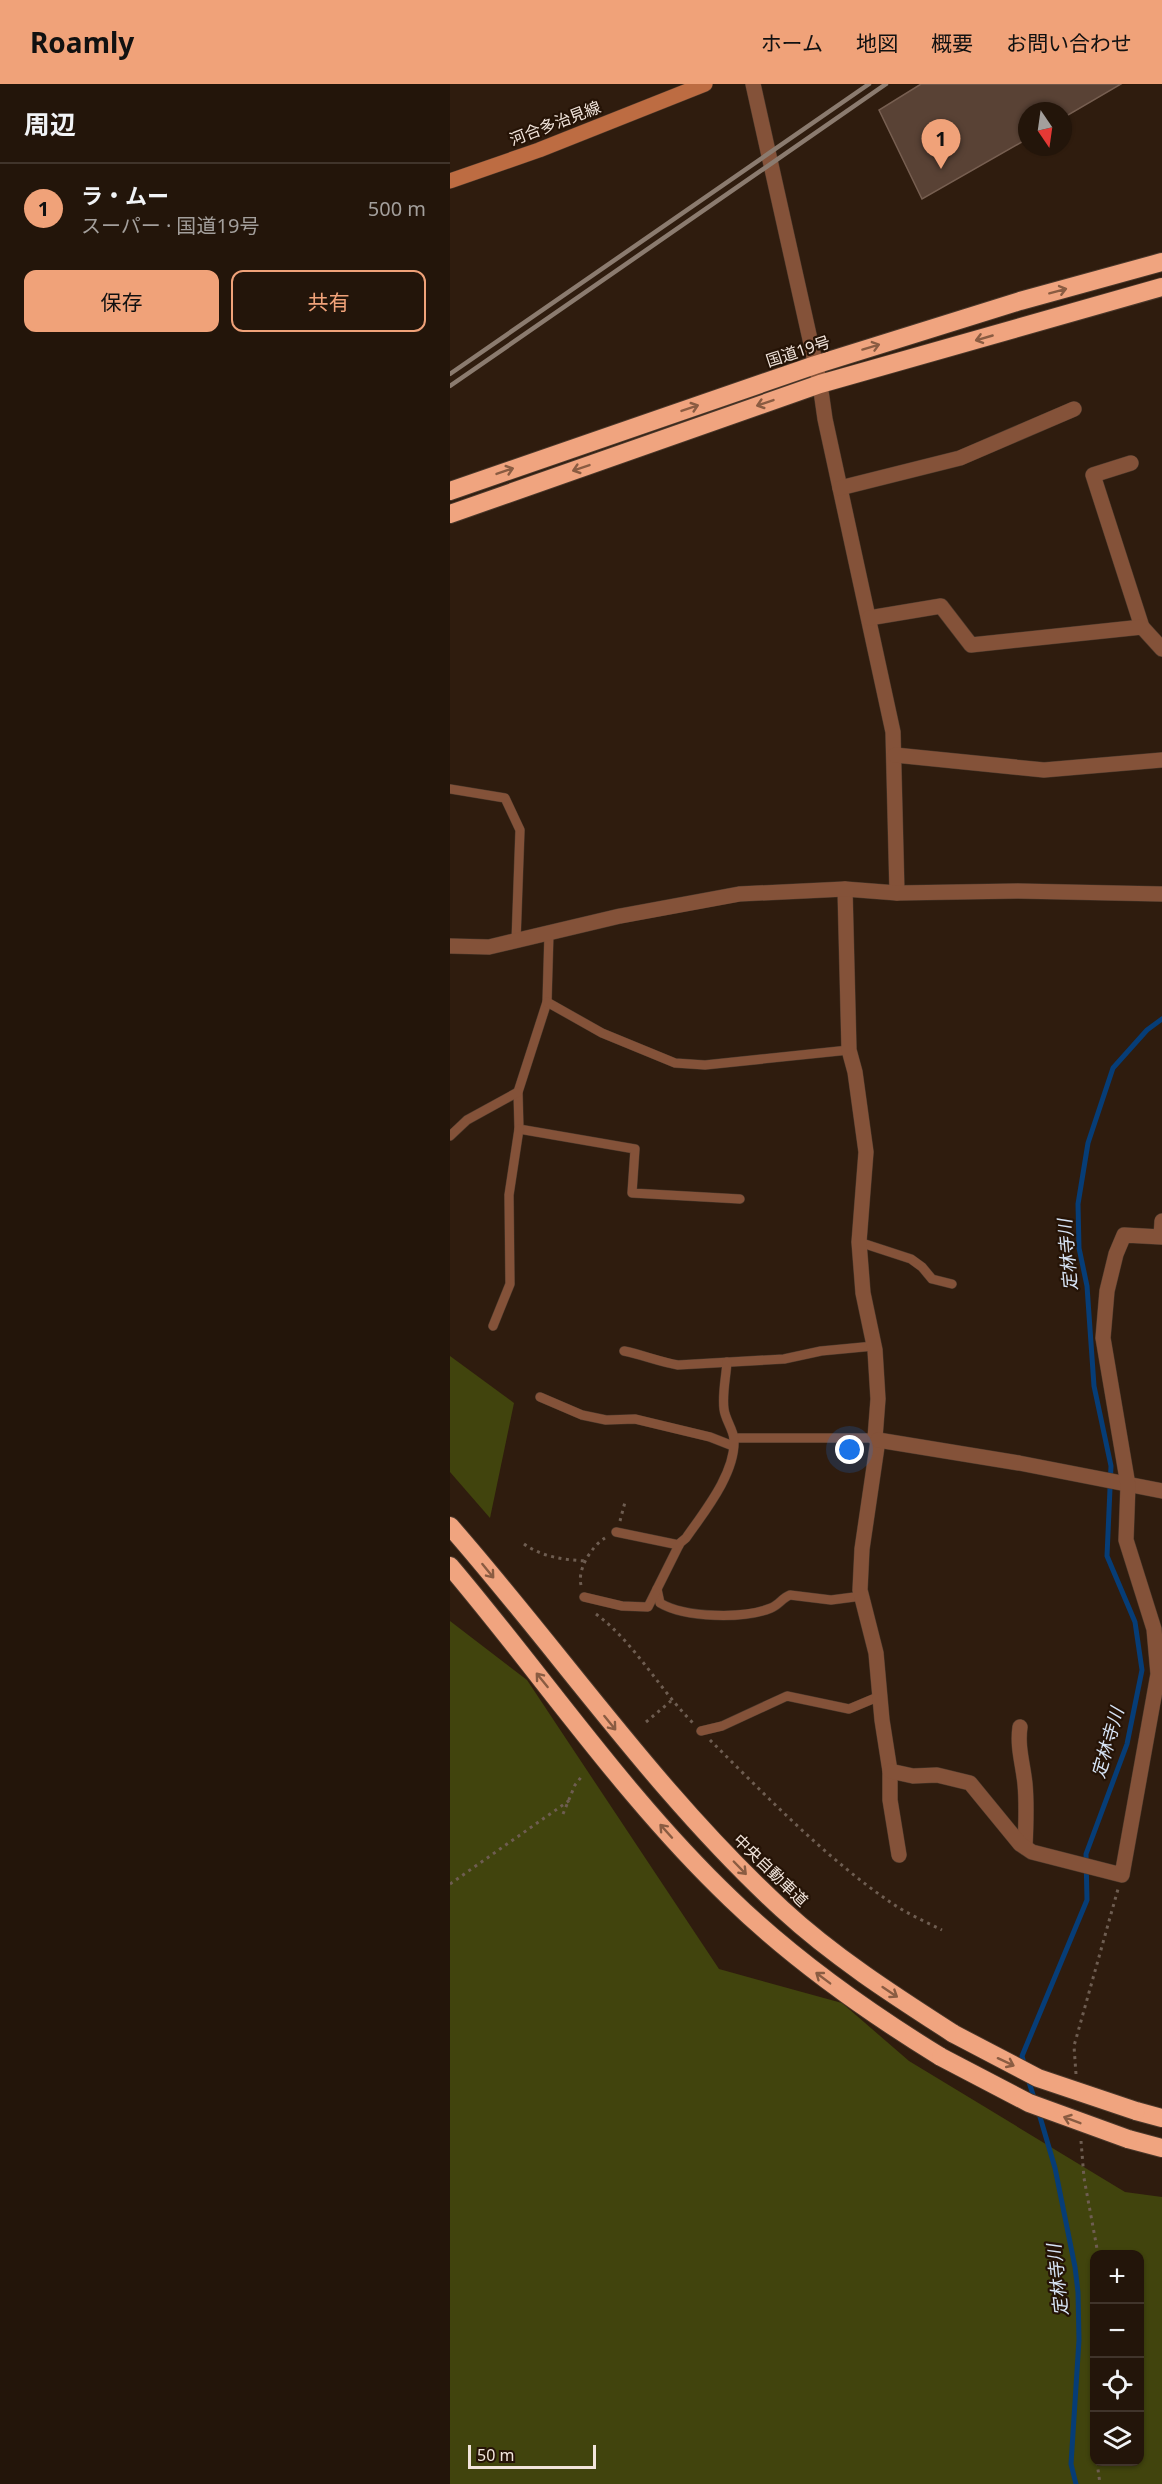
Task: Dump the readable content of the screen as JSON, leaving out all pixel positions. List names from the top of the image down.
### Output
{
  "streets": {
    "highway": ["国道19号", "中央自動車道"],
    "main road": ["河合多治見線"]
  },
  "water": ["定林寺川"],
  "scale_bar": "50 m",
  "north": "bottom",
  "page": {
    "header": "Roamly",
    "nav": [
      "ホーム",
      "地図",
      "概要",
      "お問い合わせ"
    ],
    "heading": "周辺",
    "pins": "1",
    "list": [
      {
        "mark": "1",
        "name": "ラ・ムー",
        "note": "スーパー · 国道19号",
        "value": "500 m"
      }
    ],
    "buttons": ["保存", "共有"],
    "map_buttons": ["+", "−"],
    "scale": "50 m"
  }
}
